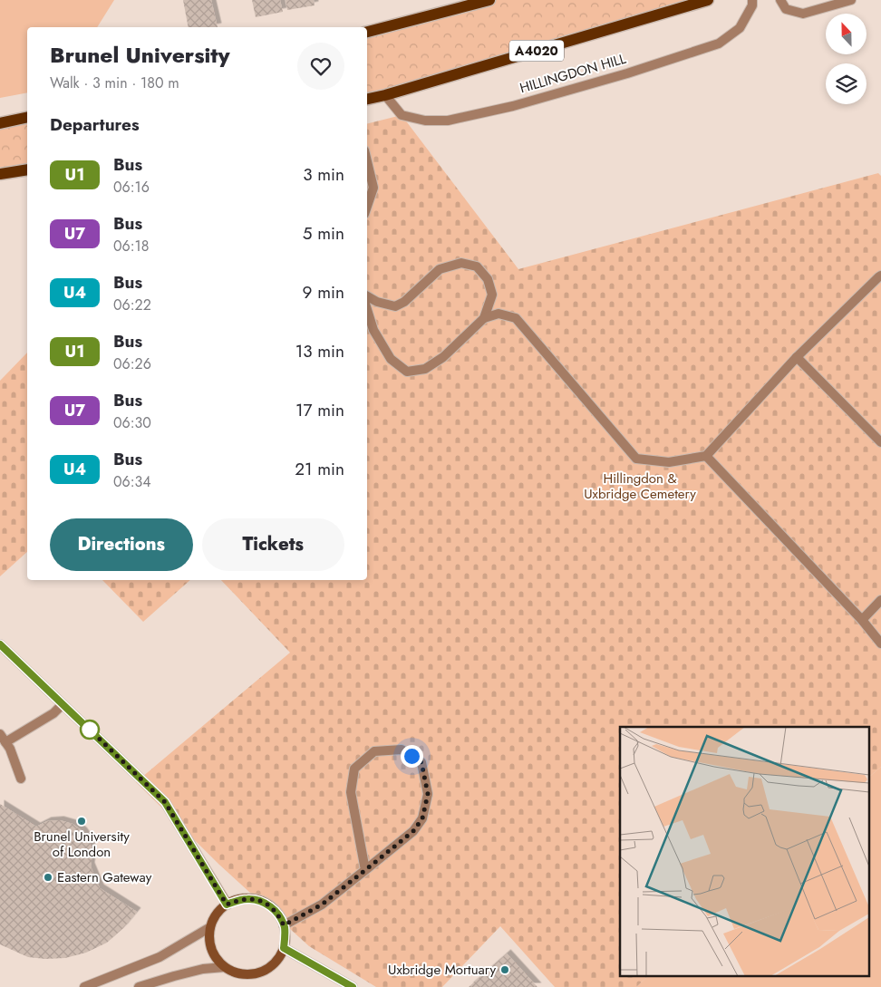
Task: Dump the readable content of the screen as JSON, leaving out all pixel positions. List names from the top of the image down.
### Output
{
  "streets": {
    "main road": ["A4020"],
    "lane": ["HILLINGDON HILL"]
  },
  "crossings": [
    ["A4020", "HILLINGDON HILL"]
  ],
  "parks": ["Hillingdon & Uxbridge Cemetery"],
  "places": ["Brunel University of London", "Eastern Gateway", "Uxbridge Mortuary"],
  "lines": ["bus line U1"],
  "north": "top",
  "page": {
    "heading": [
      ["Brunel University", "Walk · 3 min · 180 m"],
      "Departures"
    ],
    "list": [
      {
        "mark": "U1",
        "name": "Bus",
        "note": "06:16",
        "value": "3 min"
      },
      {
        "mark": "U7",
        "name": "Bus",
        "note": "06:18",
        "value": "5 min"
      },
      {
        "mark": "U4",
        "name": "Bus",
        "note": "06:22",
        "value": "9 min"
      },
      {
        "mark": "U1",
        "name": "Bus",
        "note": "06:26",
        "value": "13 min"
      },
      {
        "mark": "U7",
        "name": "Bus",
        "note": "06:30",
        "value": "17 min"
      },
      {
        "mark": "U4",
        "name": "Bus",
        "note": "06:34",
        "value": "21 min"
      }
    ],
    "buttons": ["Directions", "Tickets"]
  }
}
